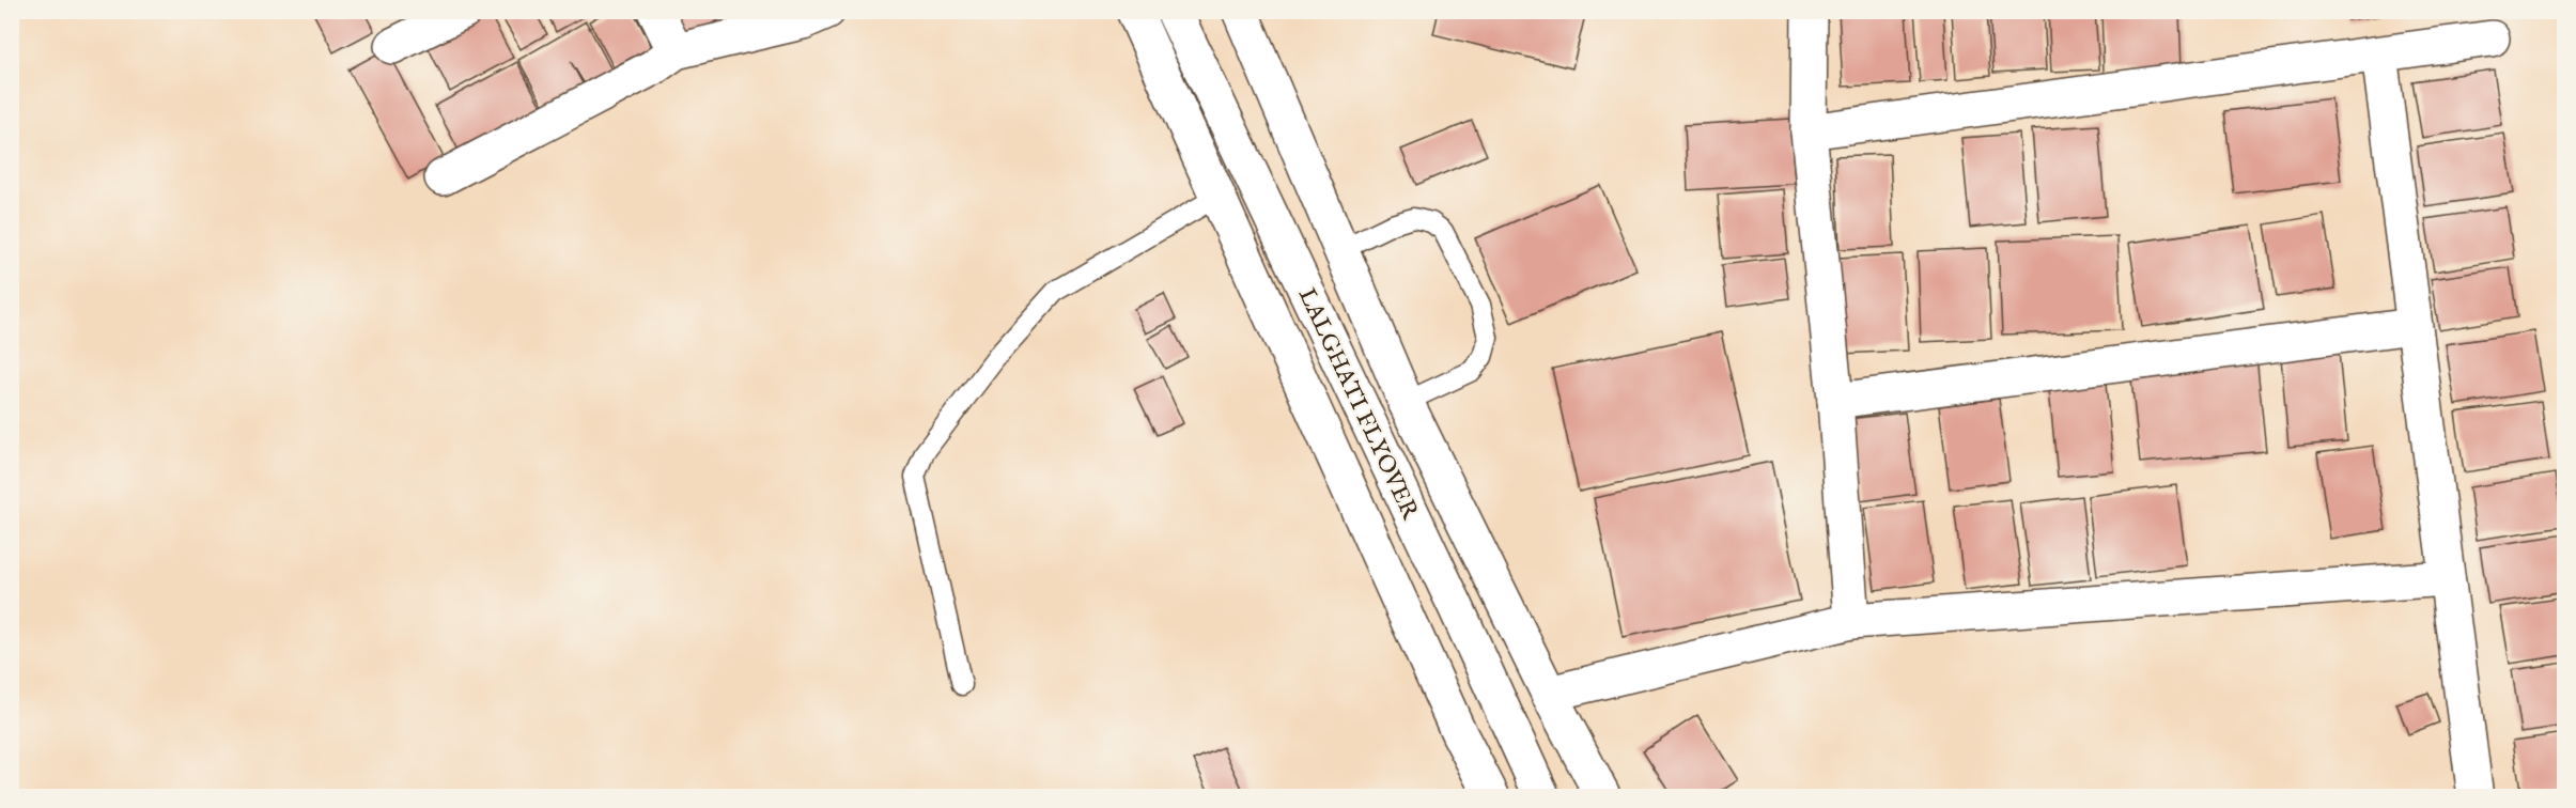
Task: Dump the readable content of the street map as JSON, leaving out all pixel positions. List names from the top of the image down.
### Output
{
  "streets": {
    "street": ["LALGHATI FLYOVER"]
  }
}
